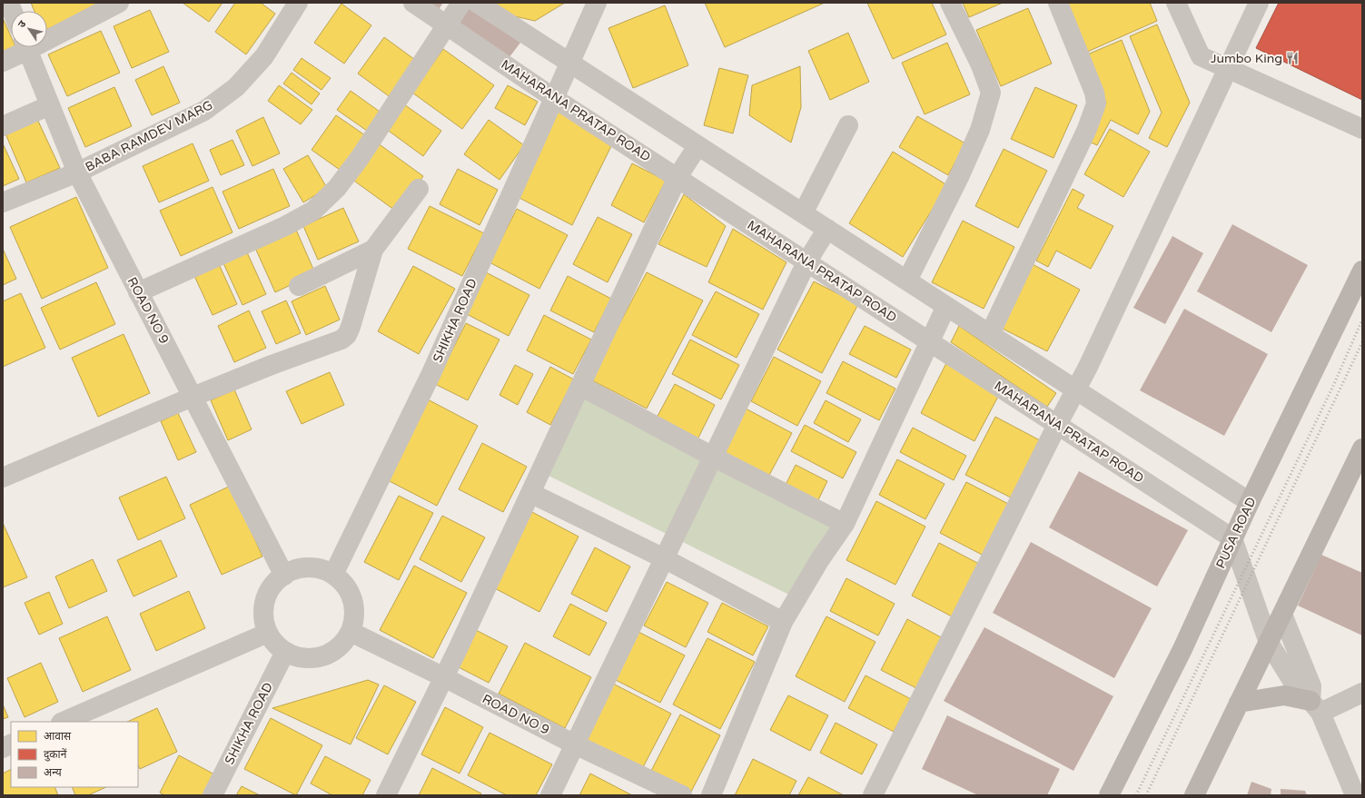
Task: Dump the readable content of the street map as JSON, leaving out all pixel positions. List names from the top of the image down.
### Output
{
  "streets": {
    "main road": ["PUSA ROAD"],
    "street": [
      "MAHARANA PRATAP ROAD",
      "BABA RAMDEV MARG",
      "ROAD NO 9",
      "SHIKHA ROAD"
    ]
  },
  "crossings": [
    ["MAHARANA PRATAP ROAD", "SHIKHA ROAD"],
    ["MAHARANA PRATAP ROAD", "PUSA ROAD"],
    ["BABA RAMDEV MARG", "ROAD NO 9"],
    ["ROAD NO 9", "SHIKHA ROAD"]
  ],
  "places": {
    "restaurant": ["Jumbo King"]
  },
  "legend": ["आवास", "दुकानें", "अन्य"],
  "north": "top left"
}
